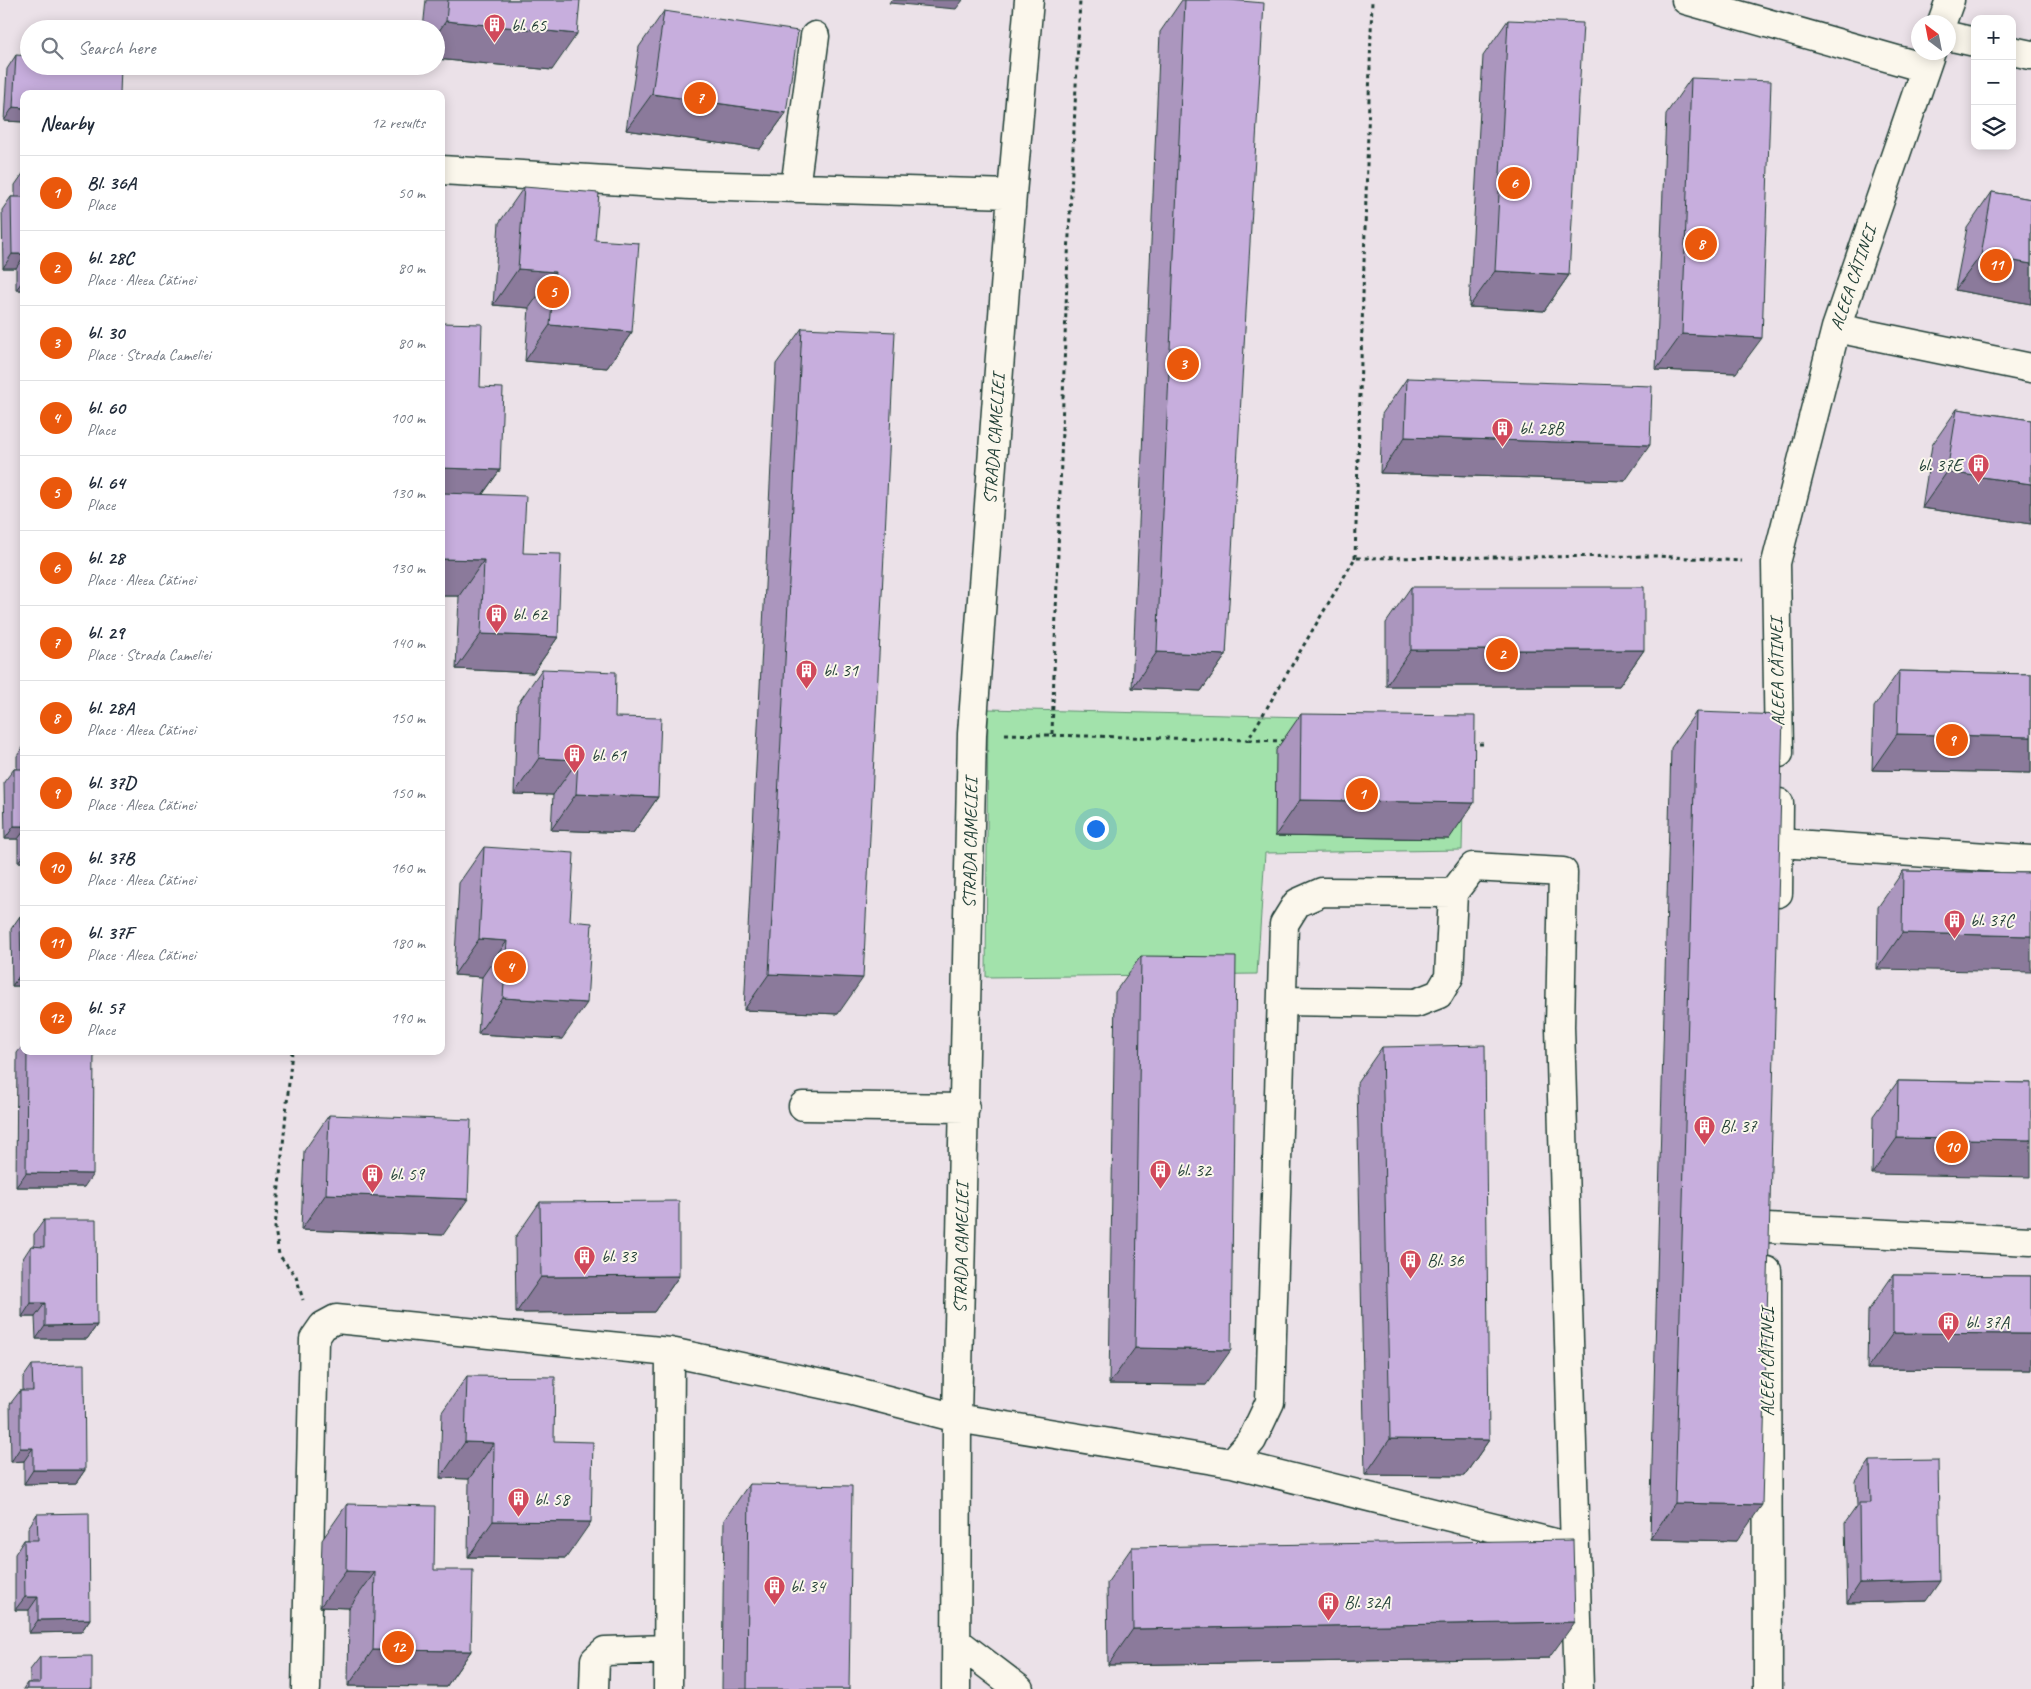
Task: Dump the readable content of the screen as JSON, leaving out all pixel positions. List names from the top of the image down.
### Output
{
  "streets": {
    "street": ["ALEEA CĂTINEI", "STRADA CAMELIEI"]
  },
  "places": {
    "building": [
      "bl. 65",
      "bl. 28B",
      "bl. 37E",
      "bl. 62",
      "bl. 31",
      "bl. 61",
      "bl. 37C",
      "Bl. 37",
      "bl. 32",
      "bl. 59",
      "bl. 33",
      "Bl. 36",
      "bl. 37A",
      "bl. 58",
      "bl. 34",
      "Bl. 32A"
    ]
  },
  "north": "top left",
  "page": {
    "map_buttons": ["+", "−"],
    "search": "Search here",
    "pins": [
      "7",
      "6",
      "8",
      "11",
      "5",
      "3",
      "2",
      "9",
      "1",
      "4",
      "10",
      "12"
    ],
    "heading": ["Nearby", "12 results"],
    "list": [
      {
        "mark": "1",
        "name": "Bl. 36A",
        "note": "Place",
        "value": "50 m"
      },
      {
        "mark": "2",
        "name": "bl. 28C",
        "note": "Place · Aleea Cătinei",
        "value": "80 m"
      },
      {
        "mark": "3",
        "name": "bl. 30",
        "note": "Place · Strada Cameliei",
        "value": "80 m"
      },
      {
        "mark": "4",
        "name": "bl. 60",
        "note": "Place",
        "value": "100 m"
      },
      {
        "mark": "5",
        "name": "bl. 64",
        "note": "Place",
        "value": "130 m"
      },
      {
        "mark": "6",
        "name": "bl. 28",
        "note": "Place · Aleea Cătinei",
        "value": "130 m"
      },
      {
        "mark": "7",
        "name": "bl. 29",
        "note": "Place · Strada Cameliei",
        "value": "140 m"
      },
      {
        "mark": "8",
        "name": "bl. 28A",
        "note": "Place · Aleea Cătinei",
        "value": "150 m"
      },
      {
        "mark": "9",
        "name": "bl. 37D",
        "note": "Place · Aleea Cătinei",
        "value": "150 m"
      },
      {
        "mark": "10",
        "name": "bl. 37B",
        "note": "Place · Aleea Cătinei",
        "value": "160 m"
      },
      {
        "mark": "11",
        "name": "bl. 37F",
        "note": "Place · Aleea Cătinei",
        "value": "180 m"
      },
      {
        "mark": "12",
        "name": "bl. 57",
        "note": "Place",
        "value": "190 m"
      }
    ]
  }
}
